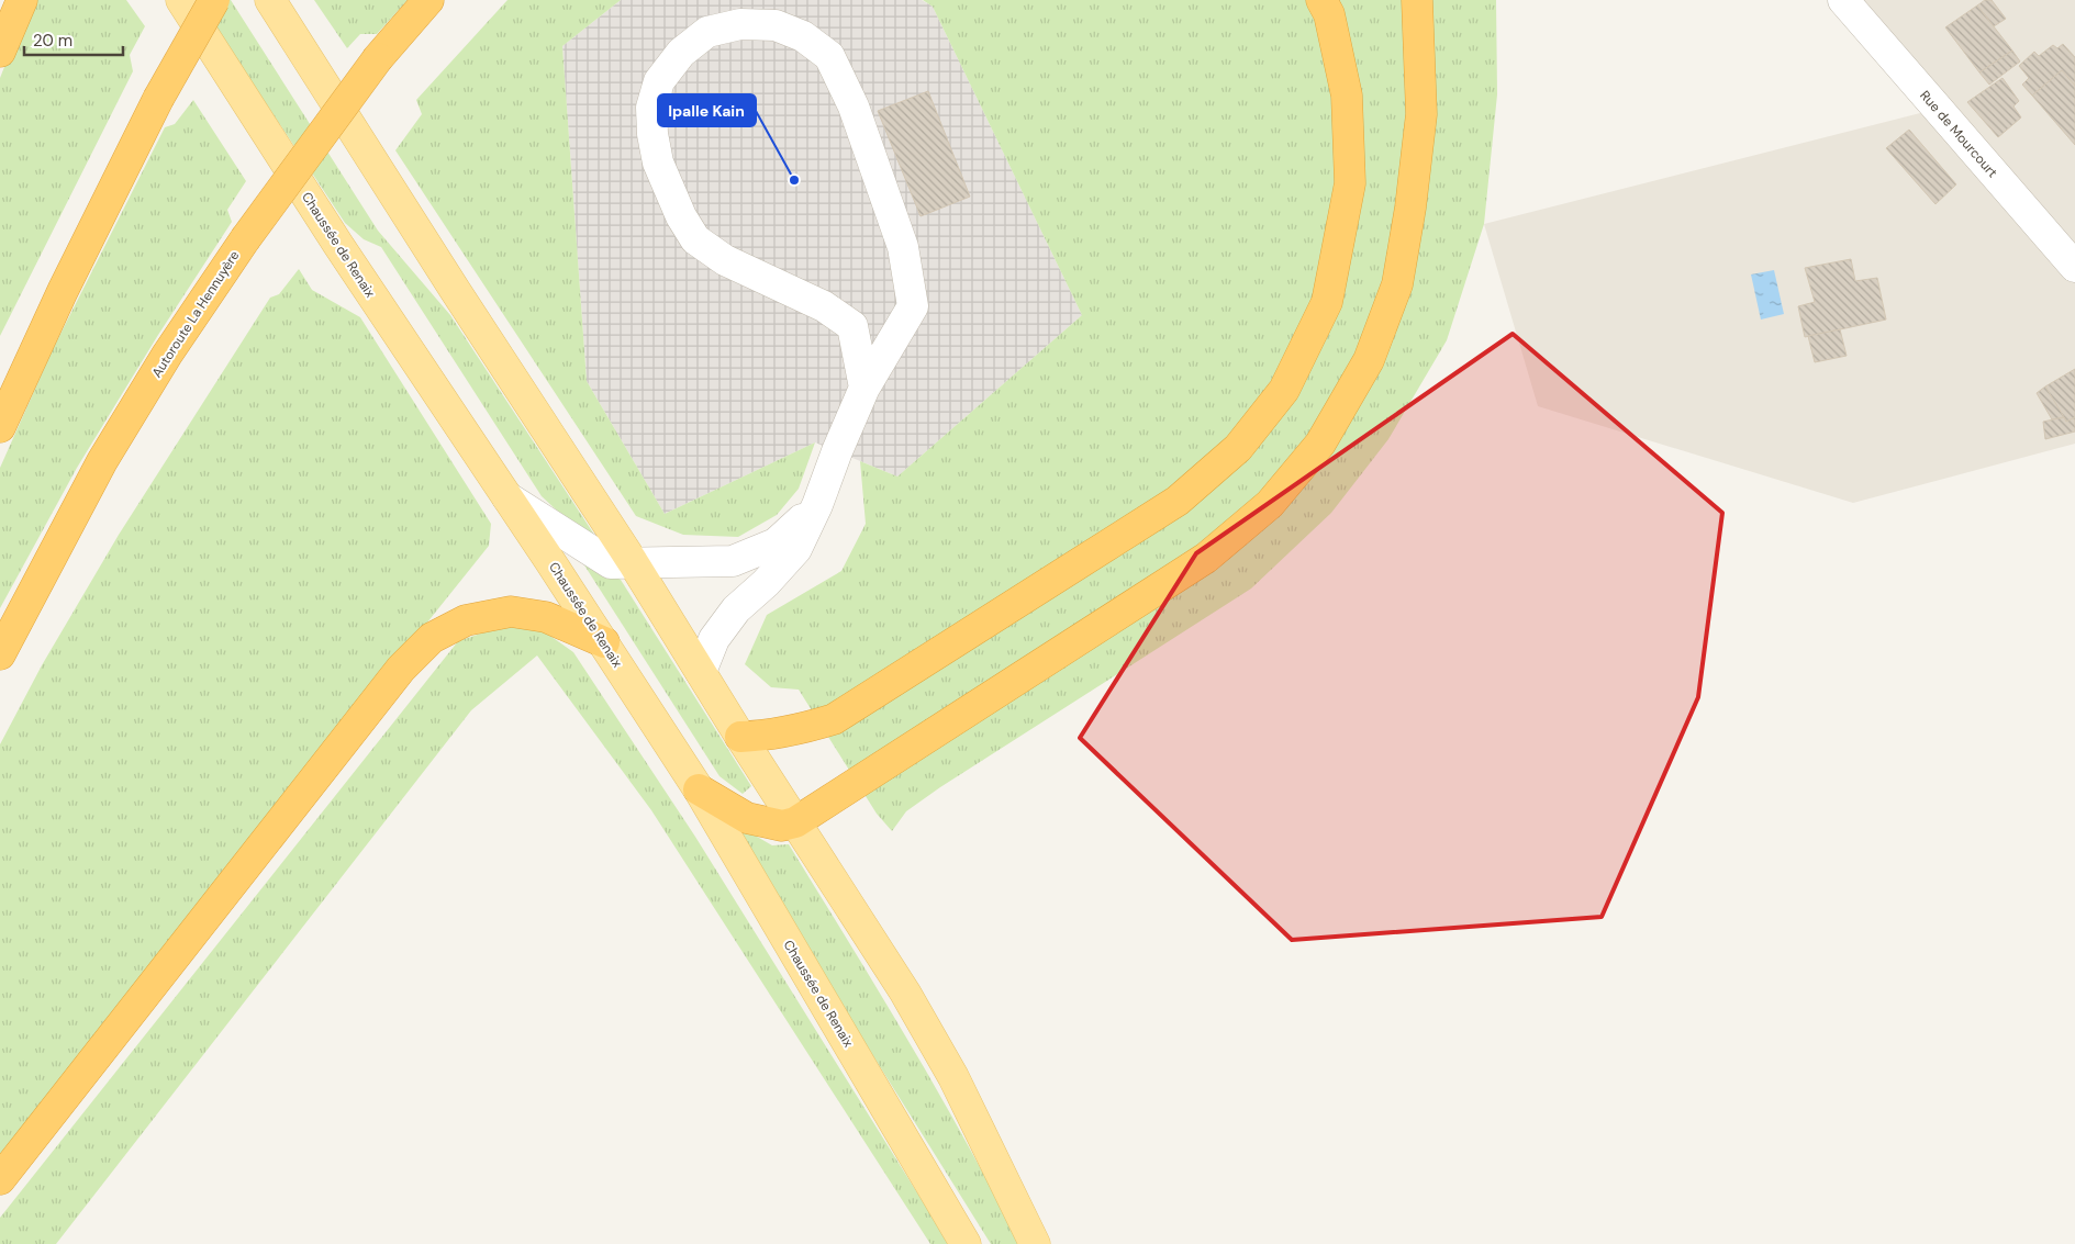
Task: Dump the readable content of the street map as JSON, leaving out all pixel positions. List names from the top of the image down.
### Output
{
  "streets": {
    "highway": ["Autoroute La Hennuyère"],
    "main road": ["Chaussée de Renaix"],
    "street": ["Rue de Mourcourt"]
  },
  "places": ["Ipalle Kain"],
  "scale_bar": "20 m"
}
